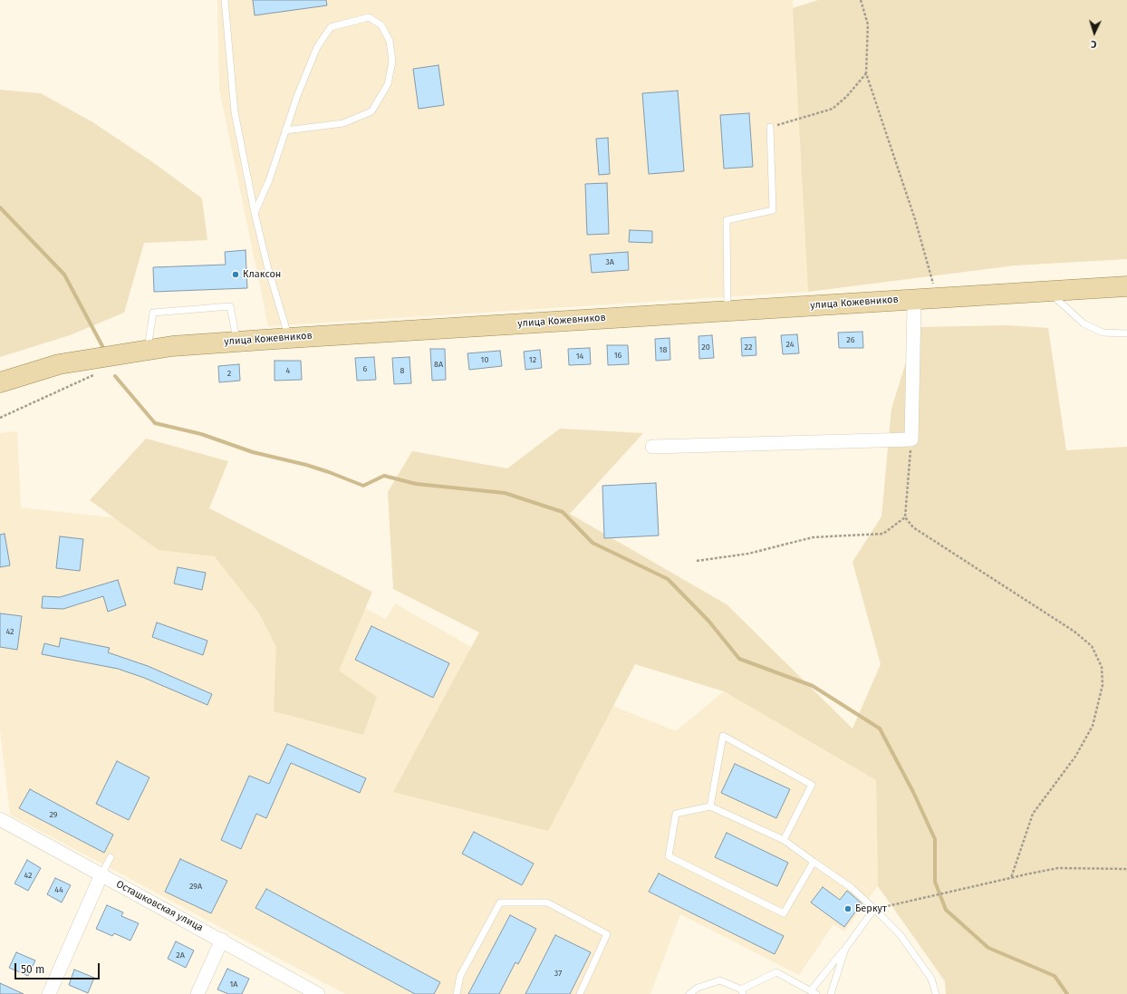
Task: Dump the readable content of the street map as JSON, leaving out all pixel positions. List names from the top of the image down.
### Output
{
  "streets": {
    "main road": ["улица Кожевников"],
    "street": ["Осташковская улица"]
  },
  "places": ["Клаксон", "Беркут"],
  "house_numbers": [
    "3А",
    "26",
    "24",
    "20",
    "22",
    "18",
    "16",
    "14",
    "10",
    "12",
    "8А",
    "6",
    "4",
    "8",
    "2",
    "42",
    "29",
    "42",
    "29А",
    "44",
    "2А",
    "37",
    "1А"
  ],
  "scale_bar": "50 m",
  "north": "bottom"
}
